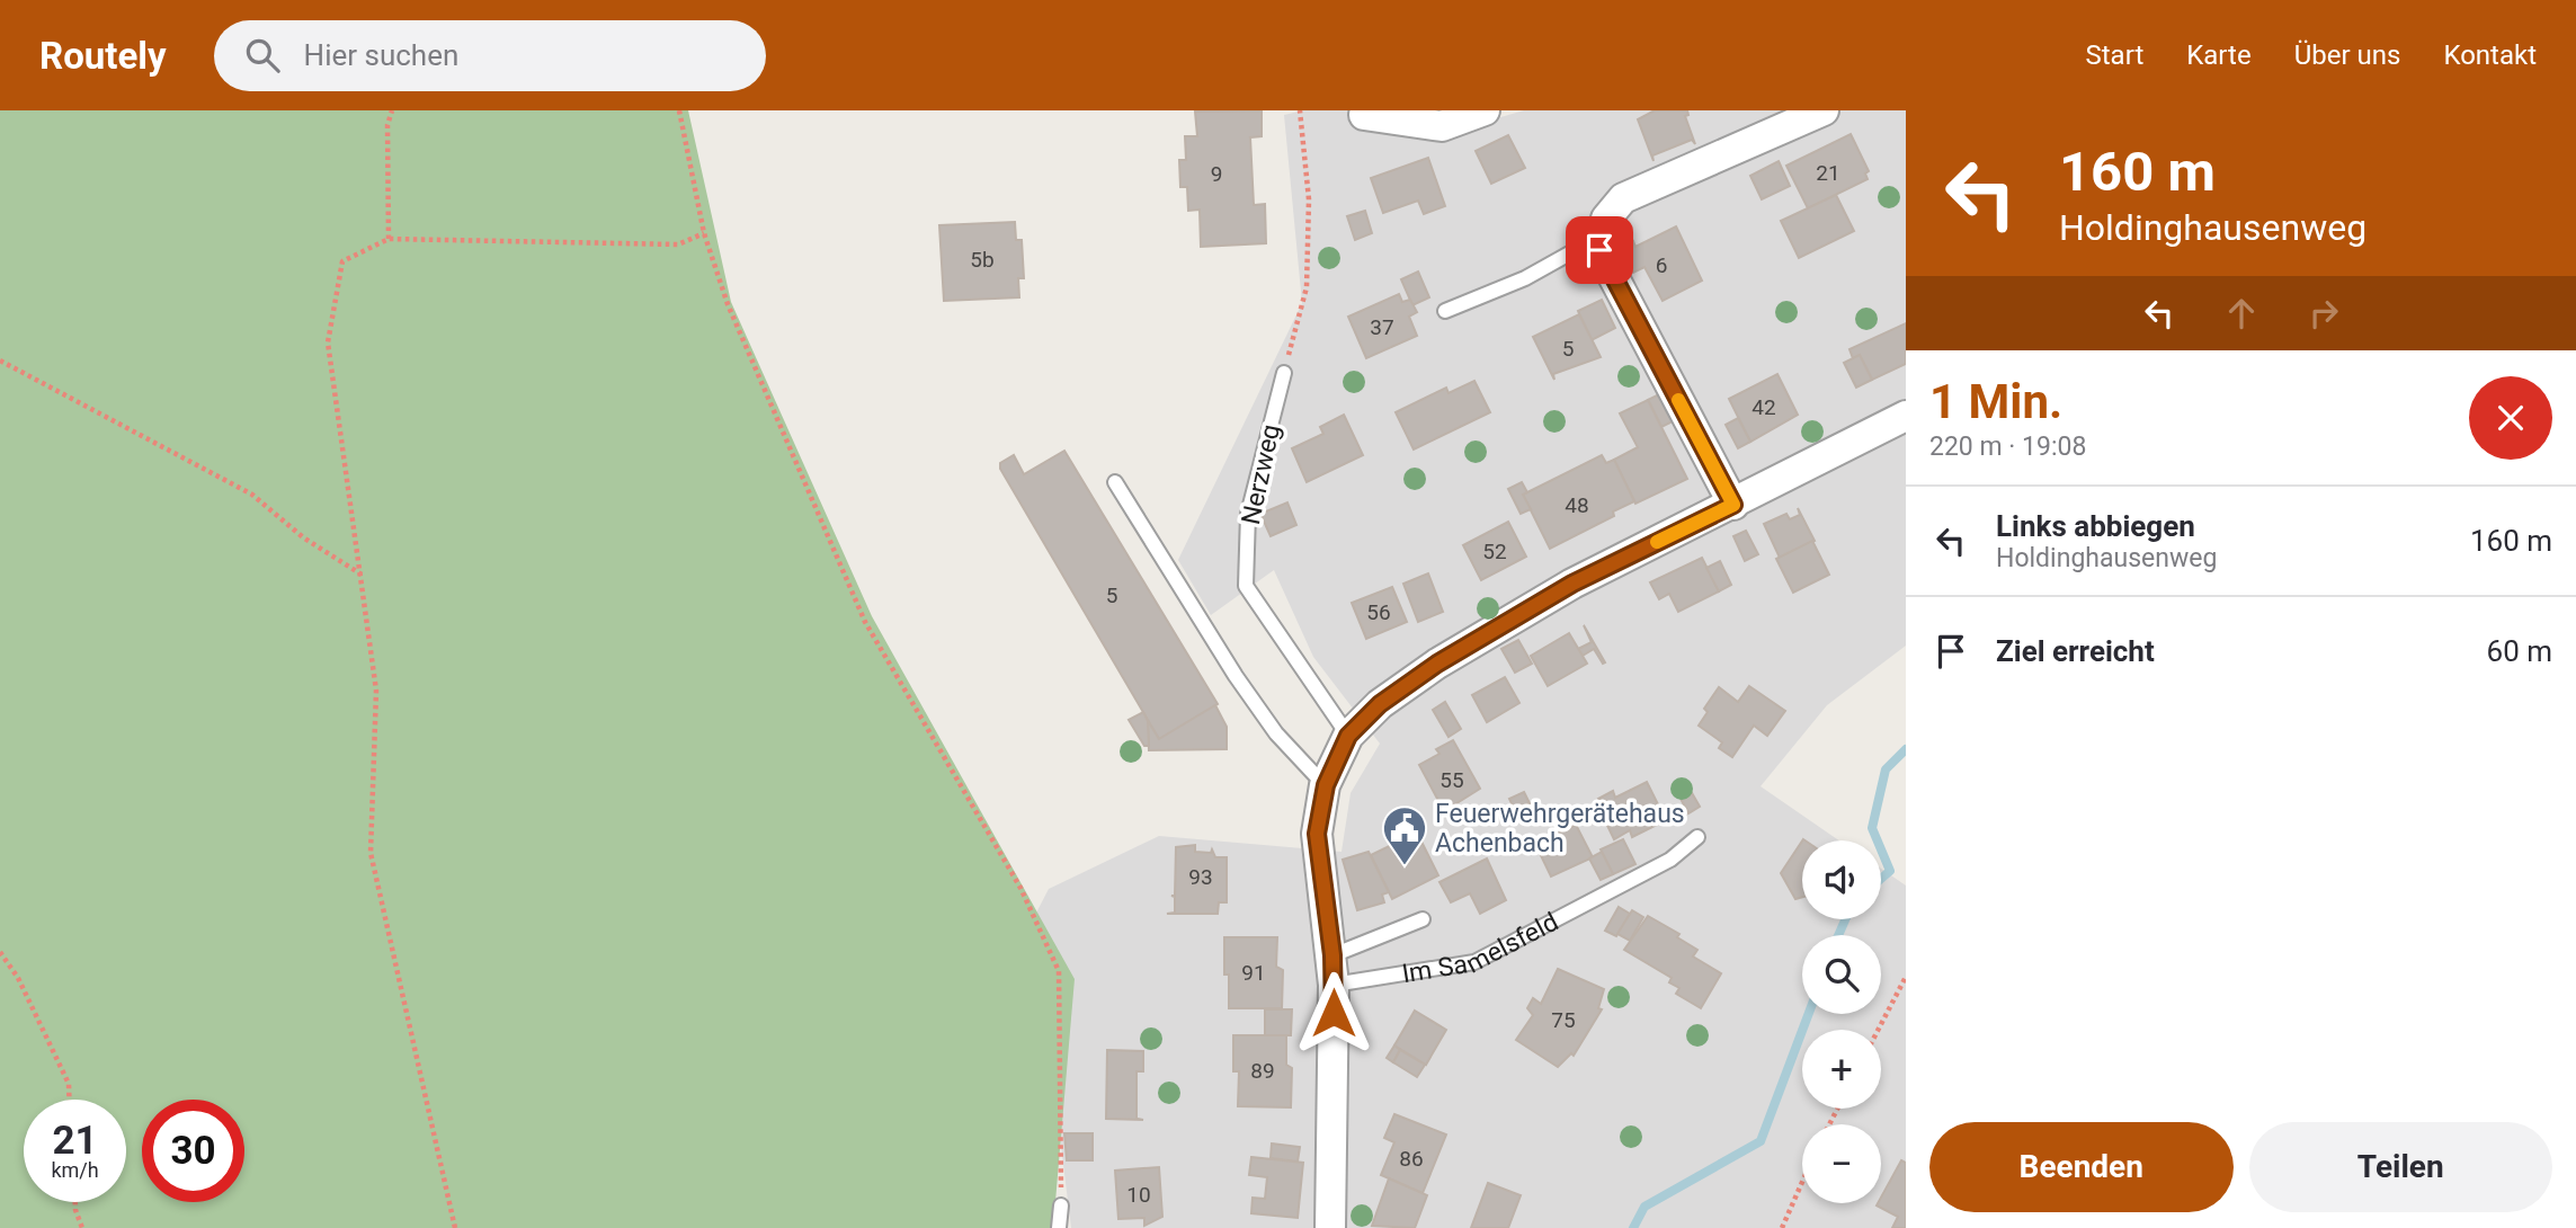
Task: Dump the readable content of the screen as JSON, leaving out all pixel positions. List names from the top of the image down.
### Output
{
  "streets": {
    "lane": ["Nerzweg", "Im Samelsfeld"]
  },
  "places": {
    "public building": ["Feuerwehrgerätehaus Achenbach"]
  },
  "house_numbers": [
    "21",
    "9",
    "5b",
    "6",
    "37",
    "5",
    "42",
    "48",
    "52",
    "5",
    "56",
    "55",
    "93",
    "91",
    "75",
    "89",
    "86",
    "10"
  ],
  "page": {
    "header": "Routely",
    "search": "Hier suchen",
    "nav": [
      "Start",
      "Karte",
      "Über uns",
      "Kontakt"
    ],
    "turn": ["160 m", "Holdinghausenweg"],
    "heading": ["1 Min.", "220 m · 19:08"],
    "list": [
      {
        "name": "Links abbiegen",
        "note": "Holdinghausenweg",
        "value": "160 m"
      },
      {
        "name": "Ziel erreicht",
        "value": "60 m"
      }
    ],
    "map_buttons": ["+", "−"],
    "speed": "21 km/h",
    "limit": "30",
    "buttons": ["Beenden", "Teilen"]
  }
}
